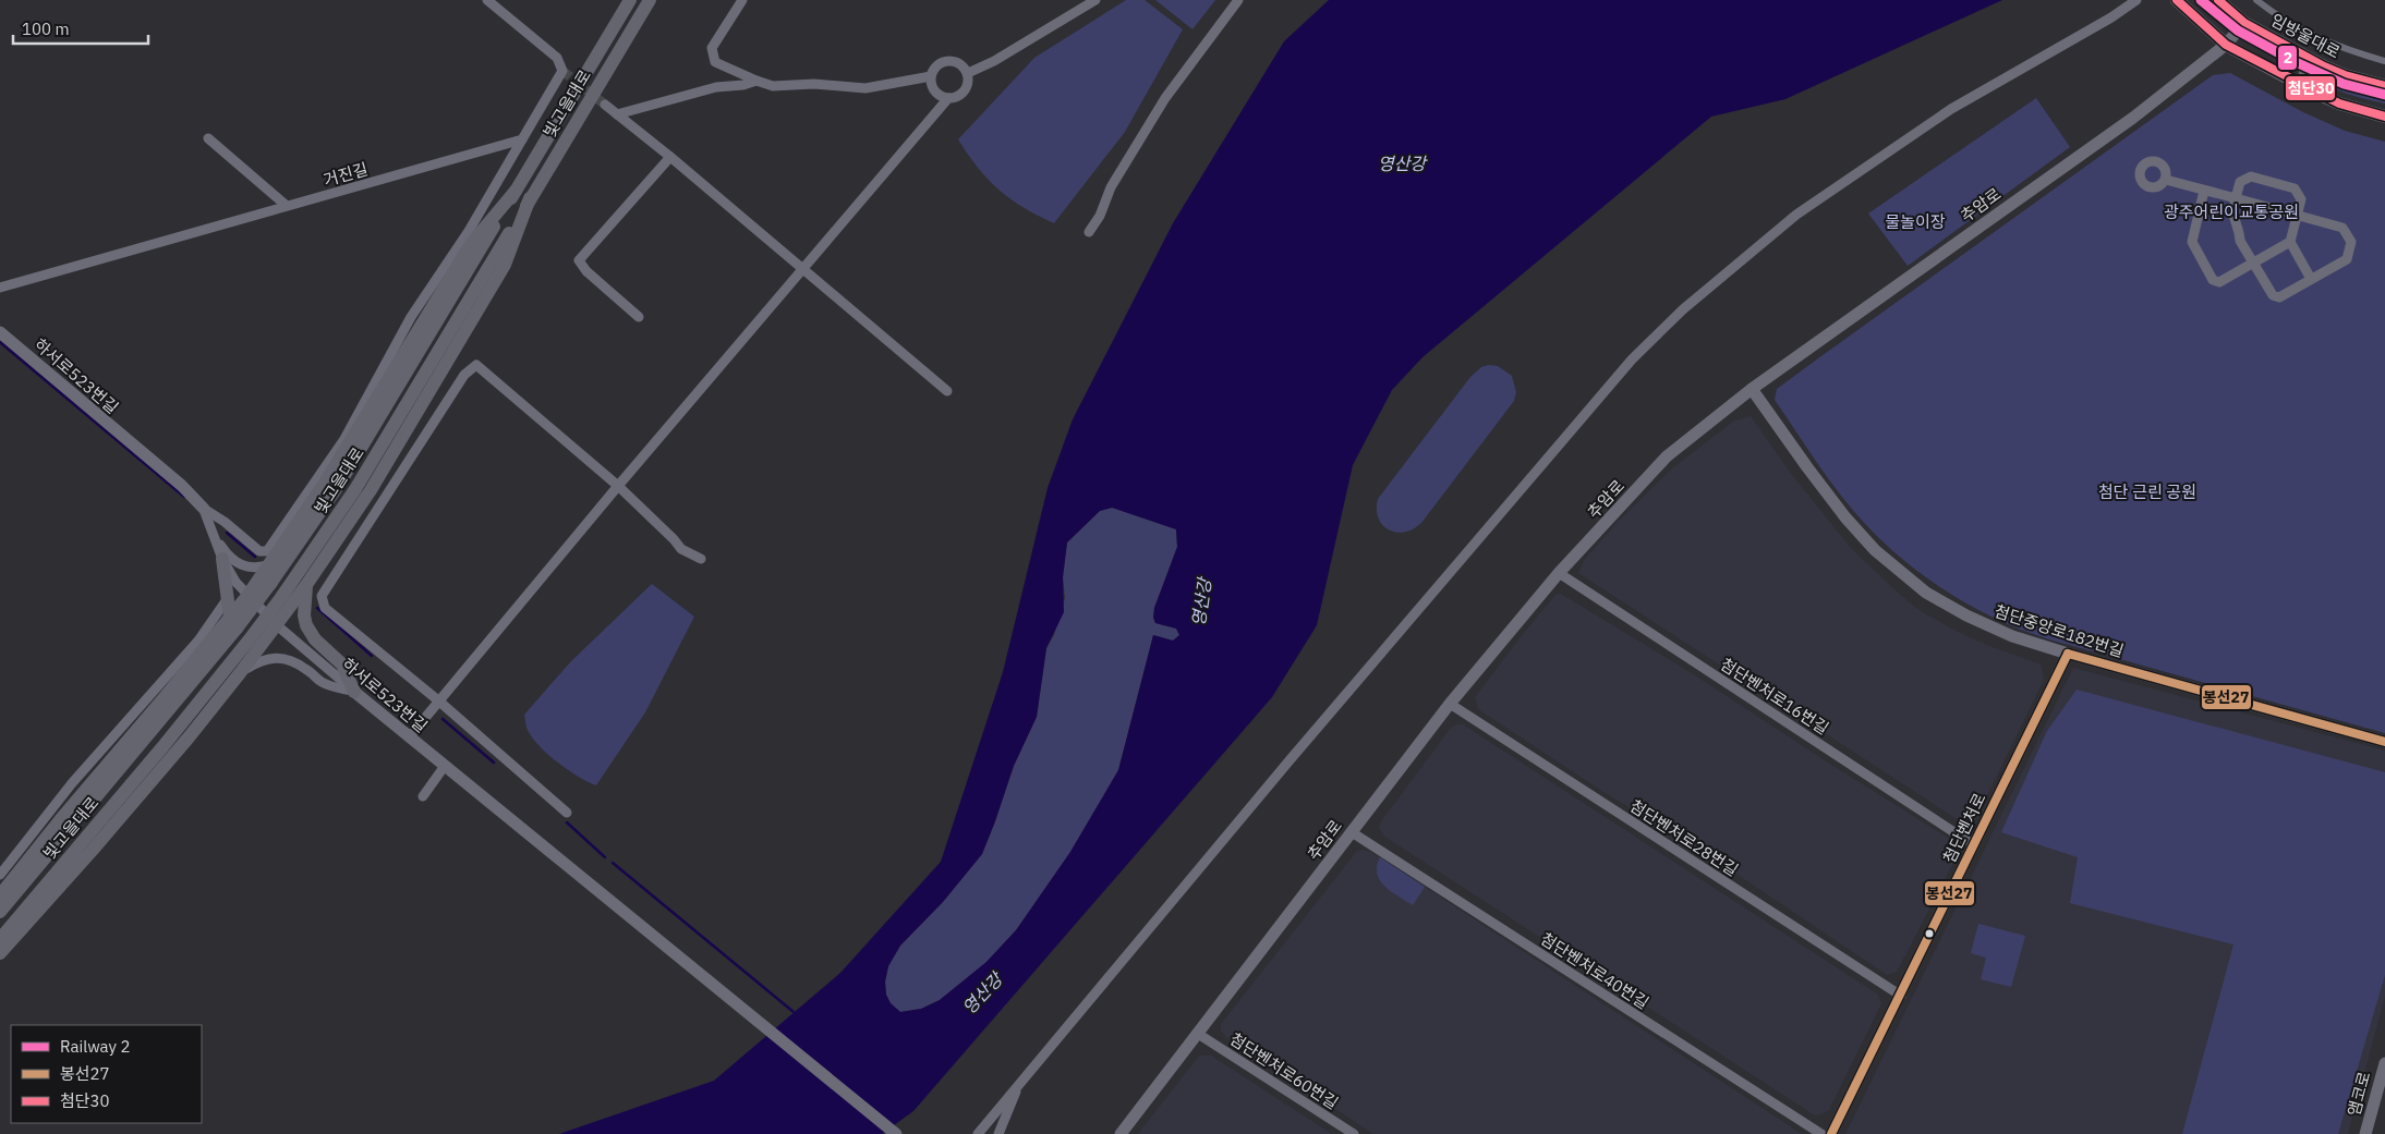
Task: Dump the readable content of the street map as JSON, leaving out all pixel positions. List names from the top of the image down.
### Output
{
  "streets": {
    "main road": ["임방울대로", "빛고을대로"],
    "street": [
      "거진길",
      "추암로",
      "하서로523번길",
      "첨단중앙로182번길",
      "첨단벤처로16번길",
      "첨단벤처로",
      "첨단벤처로28번길",
      "첨단벤처로40번길",
      "첨단벤처로60번길",
      "앰코로"
    ]
  },
  "crossings": [
    ["임방울대로", "추암로"],
    ["추암로", "첨단중앙로182번길"],
    ["추암로", "첨단벤처로16번길"],
    ["추암로", "첨단벤처로28번길"],
    ["추암로", "첨단벤처로40번길"],
    ["추암로", "첨단벤처로60번길"],
    ["첨단중앙로182번길", "첨단벤처로"],
    ["첨단벤처로16번길", "첨단벤처로"],
    ["첨단벤처로", "첨단벤처로28번길"]
  ],
  "water": ["영산강"],
  "parks": ["광주어린이교통공원", "물놀이장", "첨단 근린 공원"],
  "lines": ["rail line 2", "transit line 첨단30", "transit line 봉선27"],
  "legend": ["Railway 2", "봉선27", "첨단30"],
  "scale_bar": "100 m"
}
